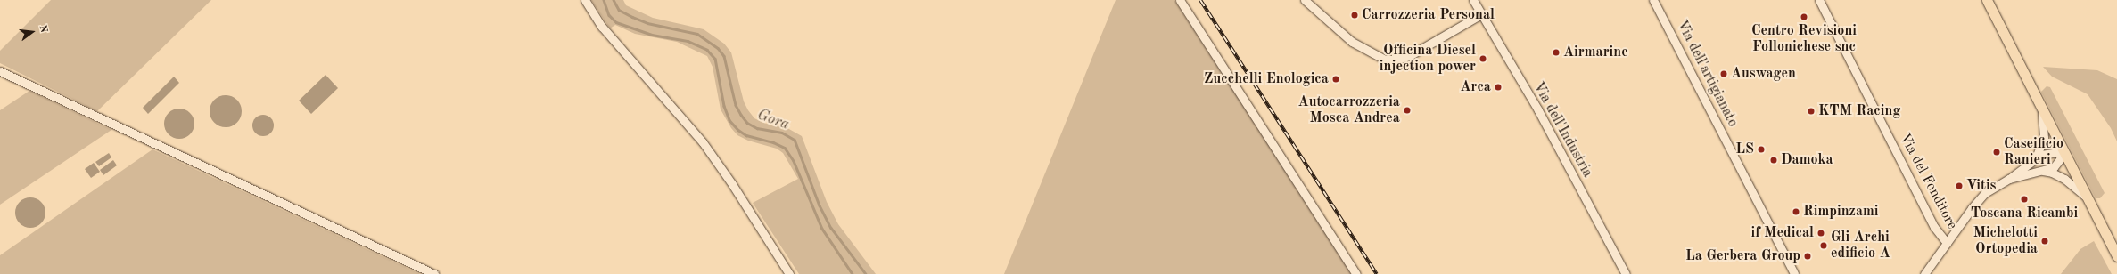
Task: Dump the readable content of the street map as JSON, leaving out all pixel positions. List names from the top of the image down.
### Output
{
  "streets": {
    "street": ["Via dell'artigianato", "Via dell'Industria", "Via del Fonditore"]
  },
  "water": ["Gora"],
  "places": [
    "Carrozzeria Personal",
    "Centro Revisioni Follonichese snc",
    "Airmarine",
    "Officina Diesel injection power",
    "Auswagen",
    "Zucchelli Enologica",
    "Arca",
    "Autocarrozzeria Mosca Andrea",
    "KTM Racing",
    "LS",
    "Caseificio Ranieri",
    "Damoka",
    "Vitis",
    "Toscana Ricambi",
    "Rimpinzami",
    "if Medical",
    "Michelotti Ortopedia",
    "Gli Archi edificio A",
    "La Gerbera Group"
  ],
  "north": "right"
}
